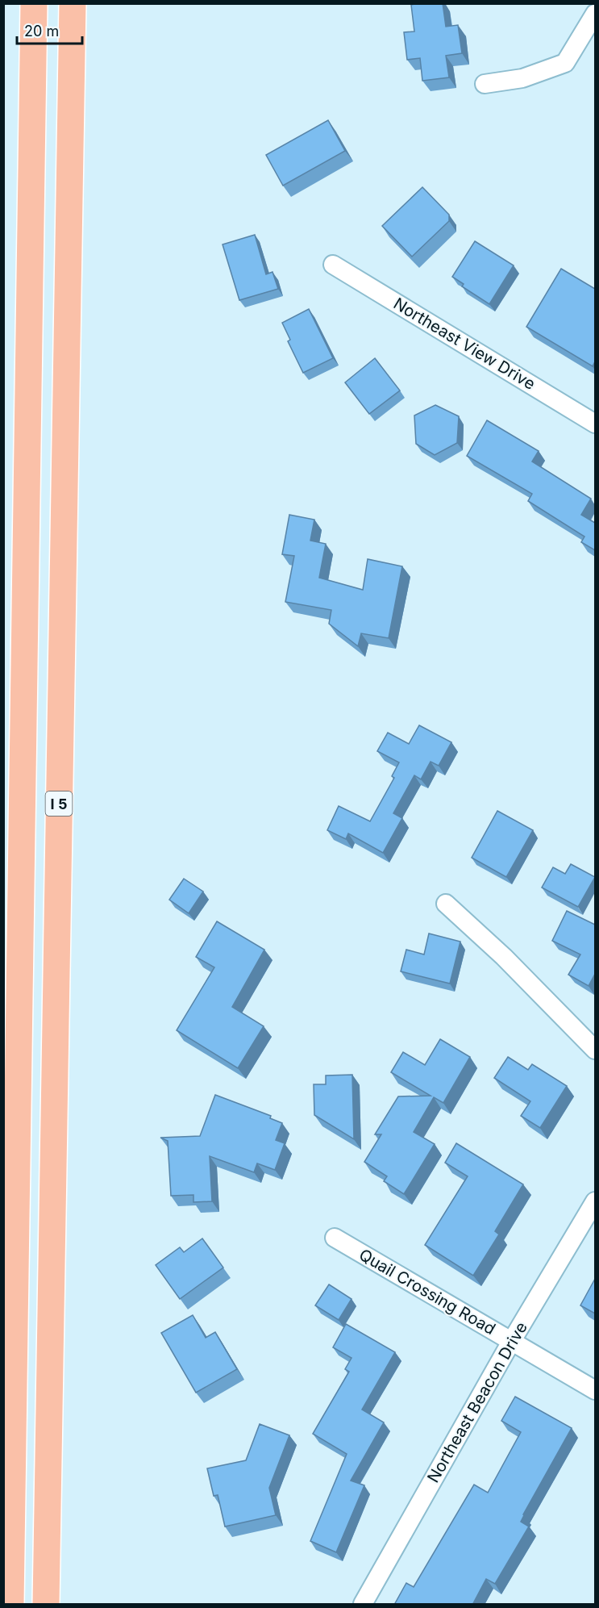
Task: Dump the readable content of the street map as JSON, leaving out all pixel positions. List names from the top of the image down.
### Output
{
  "streets": {
    "highway": ["I 5"],
    "street": ["Northeast View Drive", "Quail Crossing Road", "Northeast Beacon Drive"]
  },
  "crossings": [
    ["Quail Crossing Road", "Northeast Beacon Drive"]
  ],
  "scale_bar": "20 m"
}
